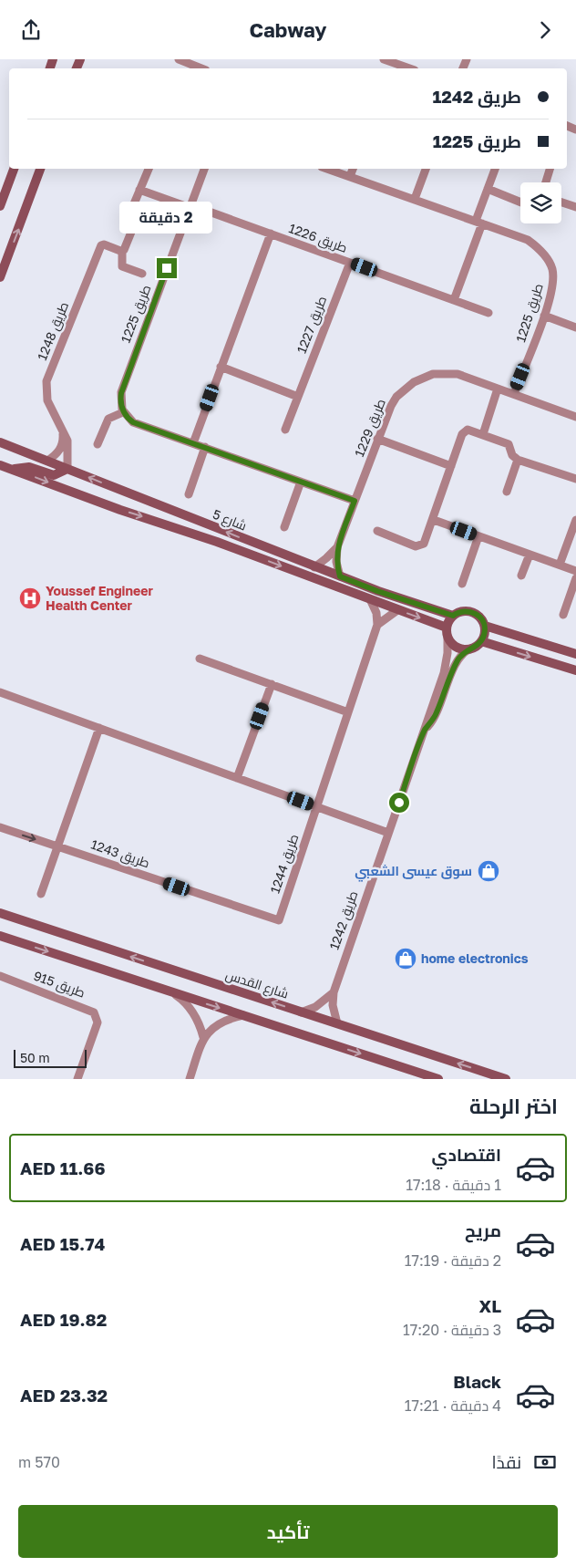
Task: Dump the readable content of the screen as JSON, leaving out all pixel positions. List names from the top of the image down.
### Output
{
  "streets": {
    "street": [
      "طريق 1226",
      "طريق 1225",
      "طريق 1227",
      "طريق 1248",
      "طريق 1229",
      "شارع 5",
      "طريق 1243",
      "طريق 1244",
      "طريق 1242",
      "طريق 915",
      "شارع القدس"
    ]
  },
  "crossings": [
    ["طريق 1226", "طريق 1225"],
    ["طريق 1226", "طريق 1227"],
    ["طريق 1225", "طريق 1229"],
    ["طريق 1248", "شارع 5"],
    ["طريق 1229", "شارع 5"],
    ["شارع 5", "طريق 1242"],
    ["طريق 1243", "طريق 1244"],
    ["طريق 1242", "شارع القدس"]
  ],
  "places": {
    "hospital": ["Youssef Engineer Health Center"],
    "shop": ["سوق عيسى الشعبي", "home electronics"]
  },
  "scale_bar": "50 m",
  "page": {
    "header": "Cabway",
    "banner": ["طريق 1242", "طريق 1225"],
    "bubble": "2 دقيقة",
    "scale": "50 m",
    "heading": "اختر الرحلة",
    "list": [
      {
        "name": "اقتصادي",
        "note": "1 دقيقة · 17:18",
        "value": "AED 11.66"
      },
      {
        "name": "مريح",
        "note": "2 دقيقة · 17:19",
        "value": "AED 15.74"
      },
      {
        "name": "XL",
        "note": "3 دقيقة · 17:20",
        "value": "AED 19.82"
      },
      {
        "name": "Black",
        "note": "4 دقيقة · 17:21",
        "value": "AED 23.32"
      }
    ],
    "pay": ["نقدًا", "570 m"],
    "buttons": "تأكيد"
  }
}
